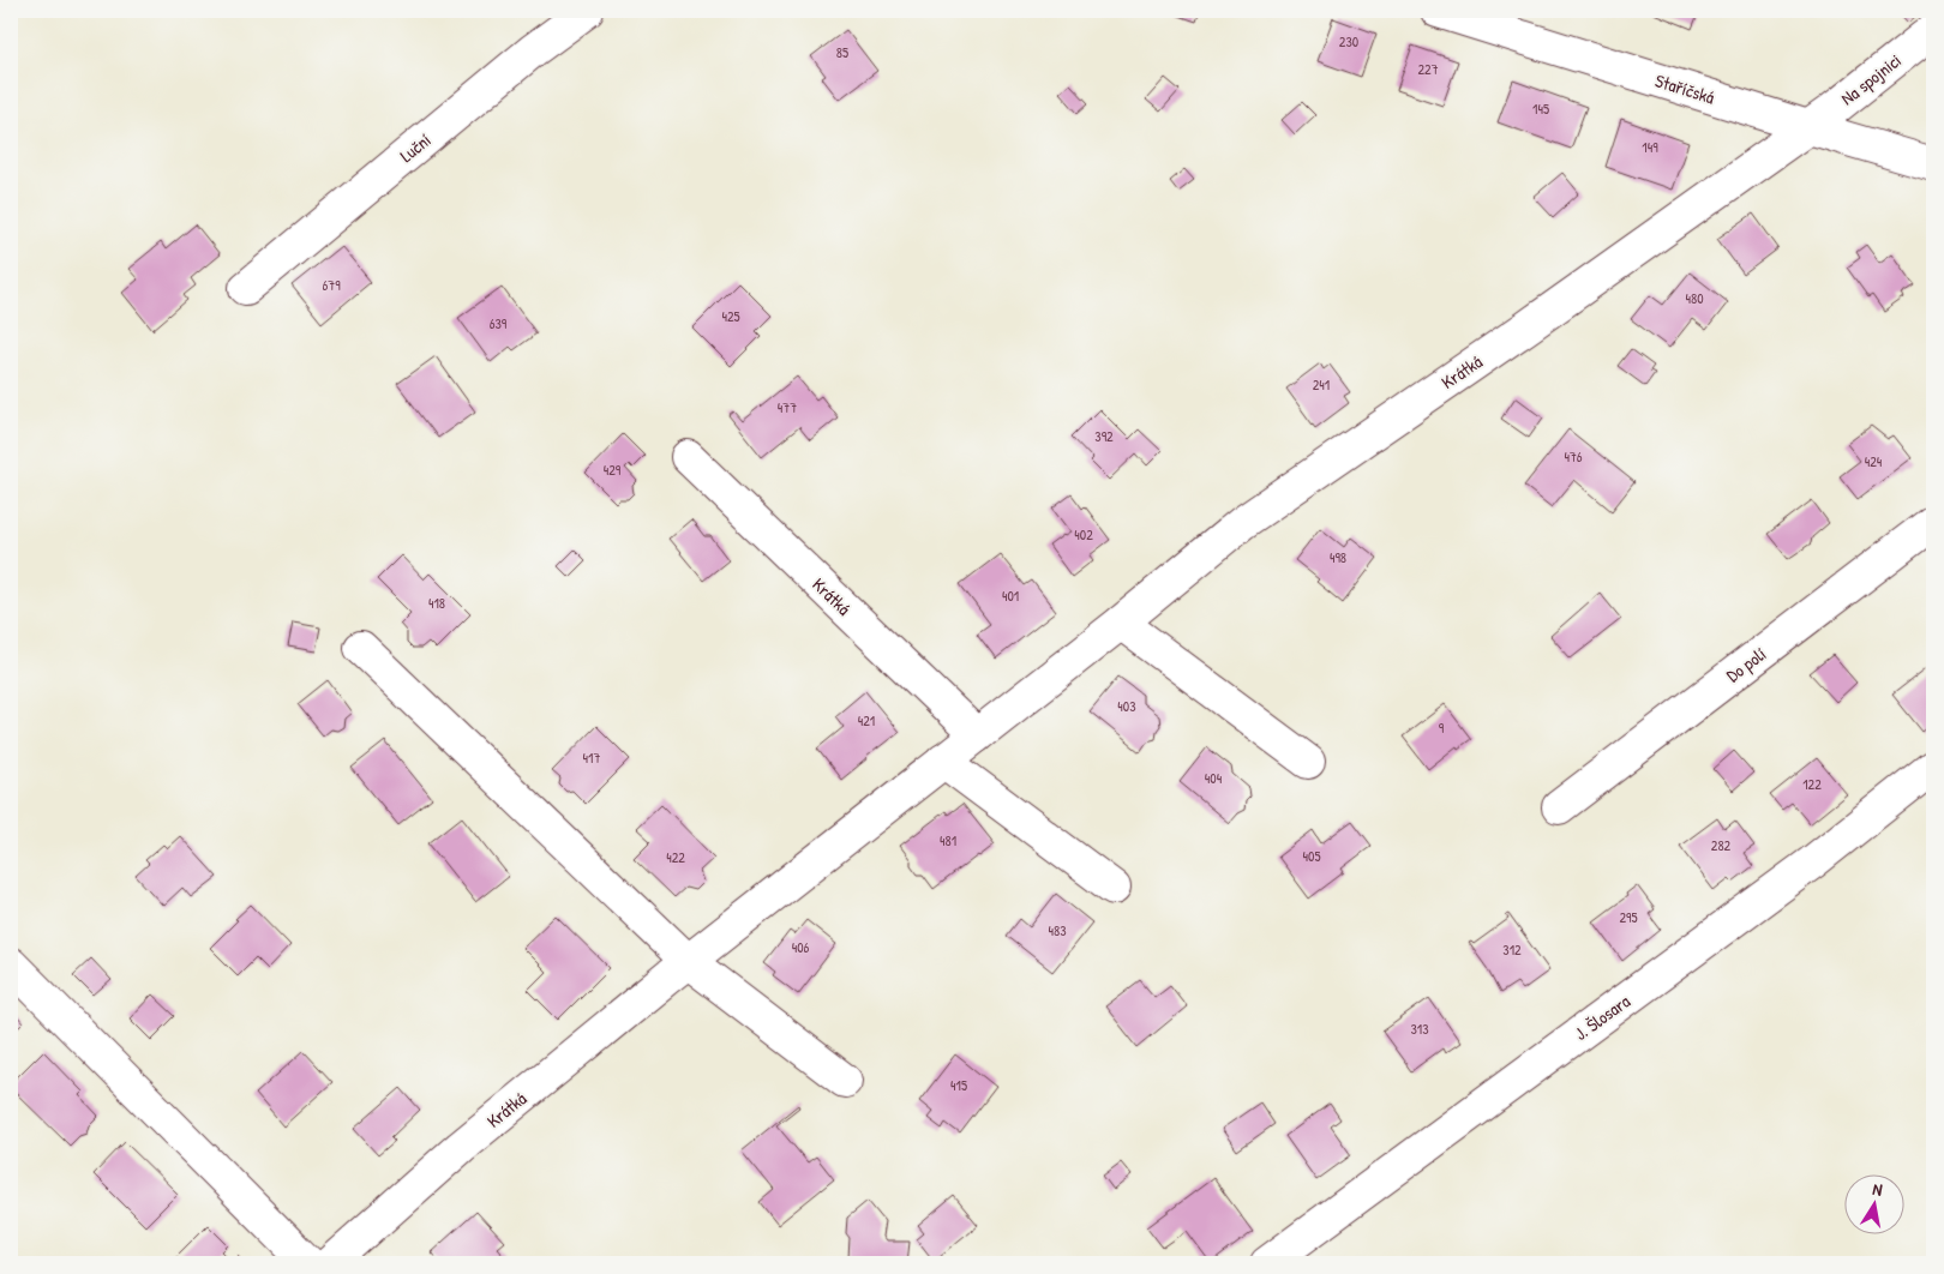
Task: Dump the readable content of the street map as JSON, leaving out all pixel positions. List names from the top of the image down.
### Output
{
  "streets": {
    "street": [
      "Na spojnici",
      "Staříčská",
      "Luční",
      "Krátká",
      "Do polí",
      "J. Šlosara"
    ]
  },
  "crossings": [
    ["Na spojnici", "Staříčská"],
    ["Na spojnici", "Krátká"],
    ["Staříčská", "Krátká"]
  ],
  "house_numbers": [
    "230",
    "85",
    "227",
    "145",
    "149",
    "679",
    "480",
    "425",
    "639",
    "241",
    "477",
    "392",
    "476",
    "424",
    "429",
    "402",
    "498",
    "401",
    "418",
    "403",
    "421",
    "9",
    "417",
    "404",
    "122",
    "481",
    "282",
    "405",
    "422",
    "295",
    "483",
    "406",
    "312",
    "313",
    "415"
  ],
  "north": "top"
}
